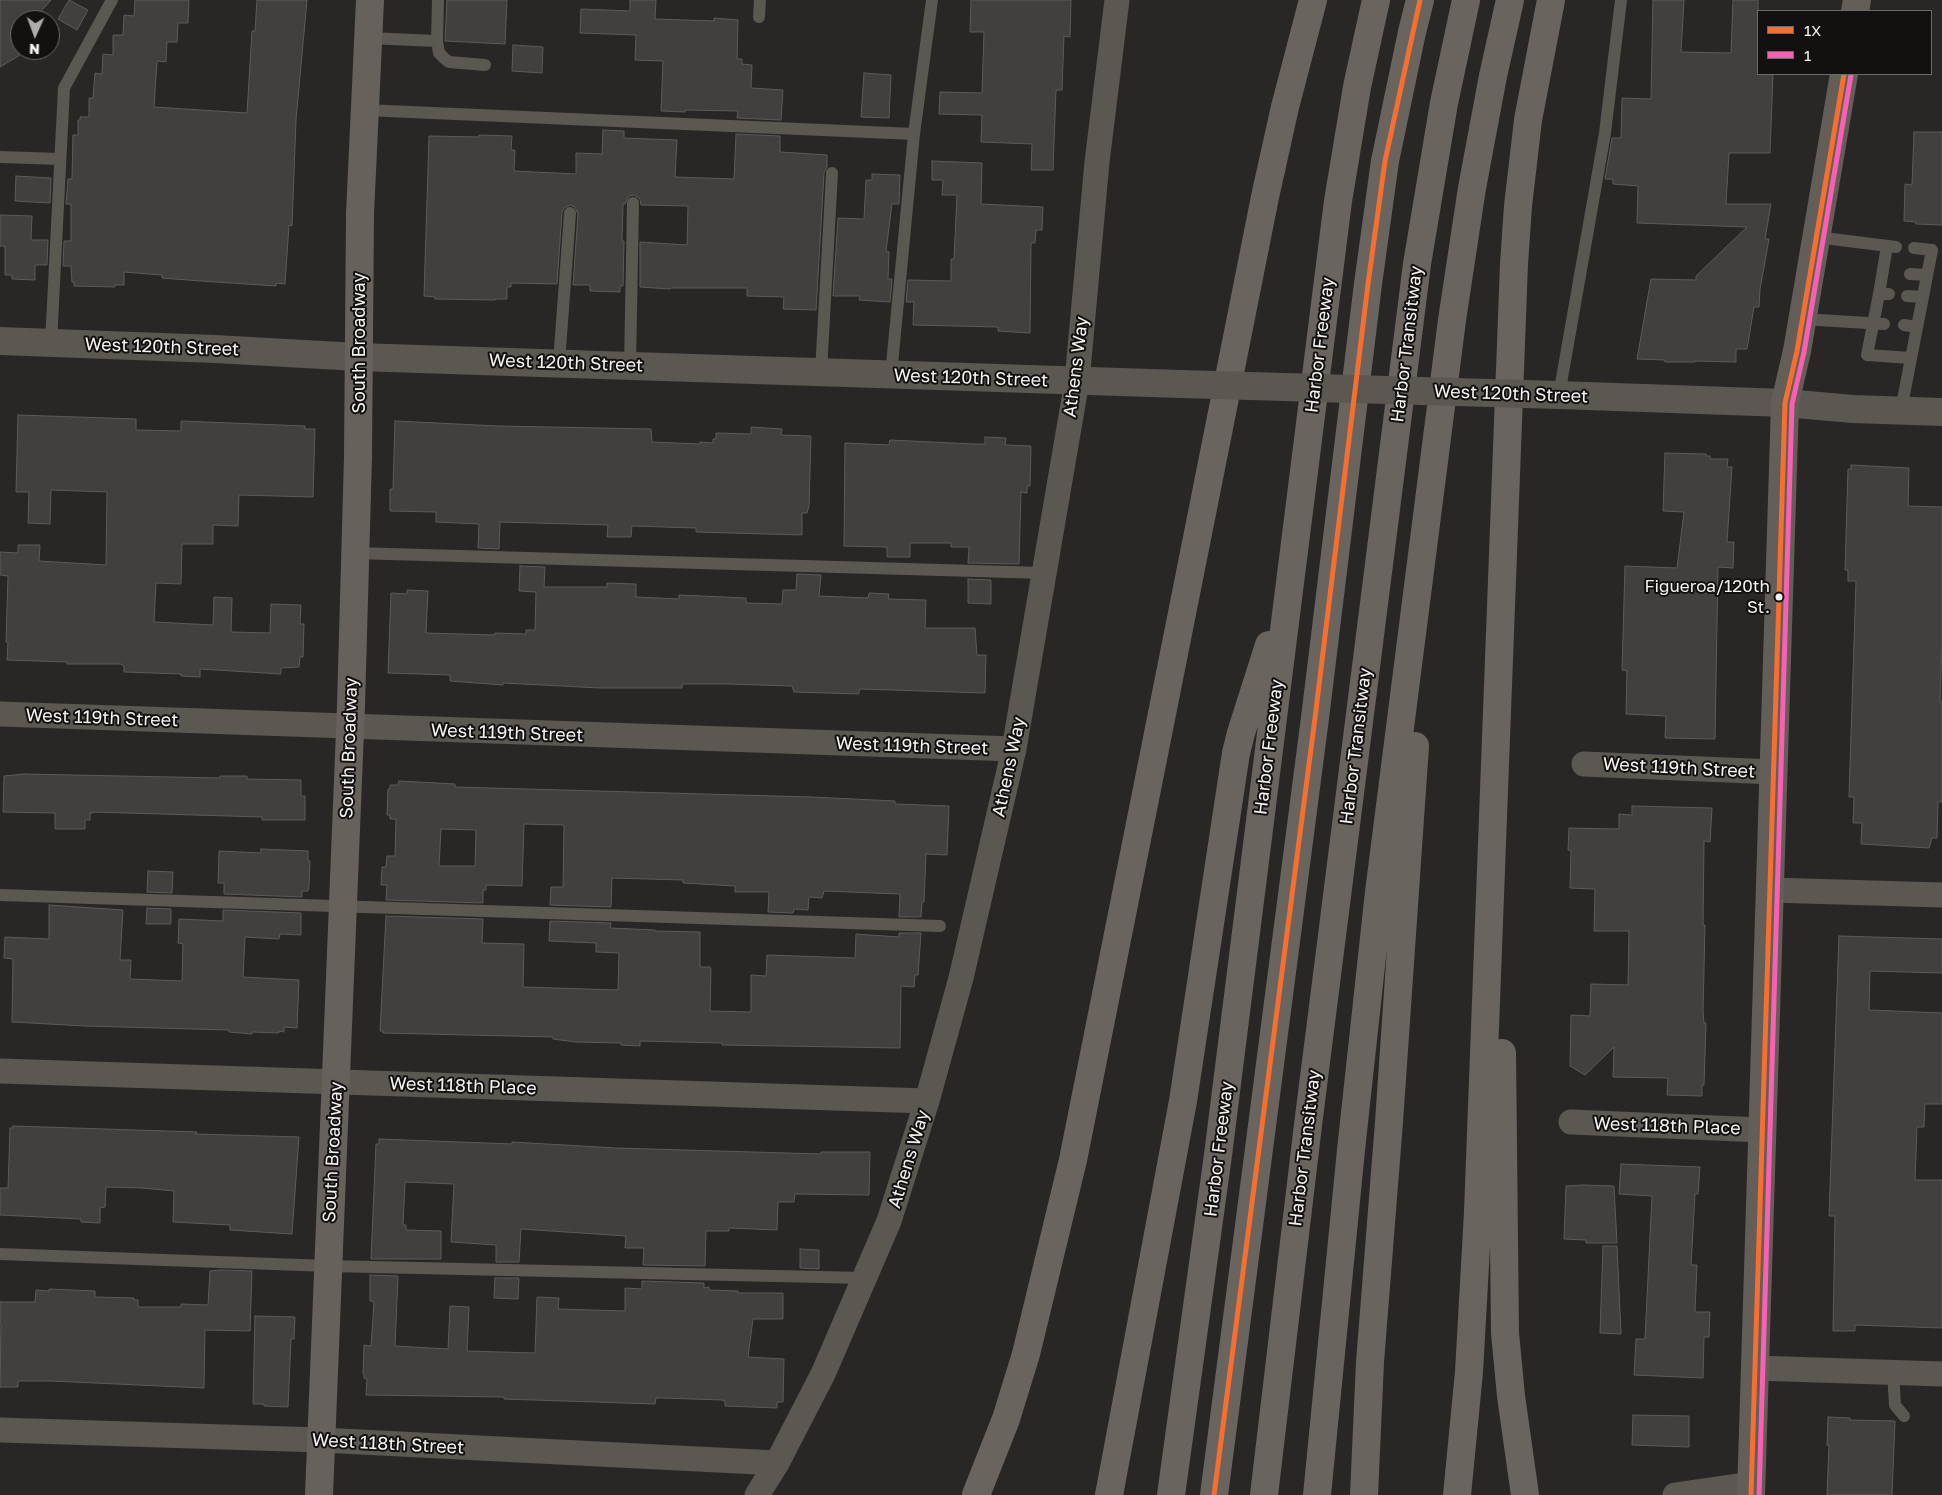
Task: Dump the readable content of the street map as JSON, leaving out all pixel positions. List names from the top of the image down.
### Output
{
  "streets": {
    "highway": ["Harbor Transitway", "Harbor Freeway"],
    "main road": ["South Broadway"],
    "street": [
      "West 120th Street",
      "Athens Way",
      "West 119th Street",
      "West 118th Place",
      "West 118th Street"
    ]
  },
  "crossings": [
    ["South Broadway", "West 120th Street"],
    ["South Broadway", "West 119th Street"],
    ["South Broadway", "West 118th Place"],
    ["South Broadway", "West 118th Street"],
    ["West 120th Street", "Athens Way"],
    ["Athens Way", "West 119th Street"],
    ["Athens Way", "West 118th Place"],
    ["Athens Way", "West 118th Street"]
  ],
  "places": ["Figueroa/120th St."],
  "lines": ["transit line 1X", "transit line 1"],
  "legend": ["1X", "1"],
  "north": "bottom"
}
